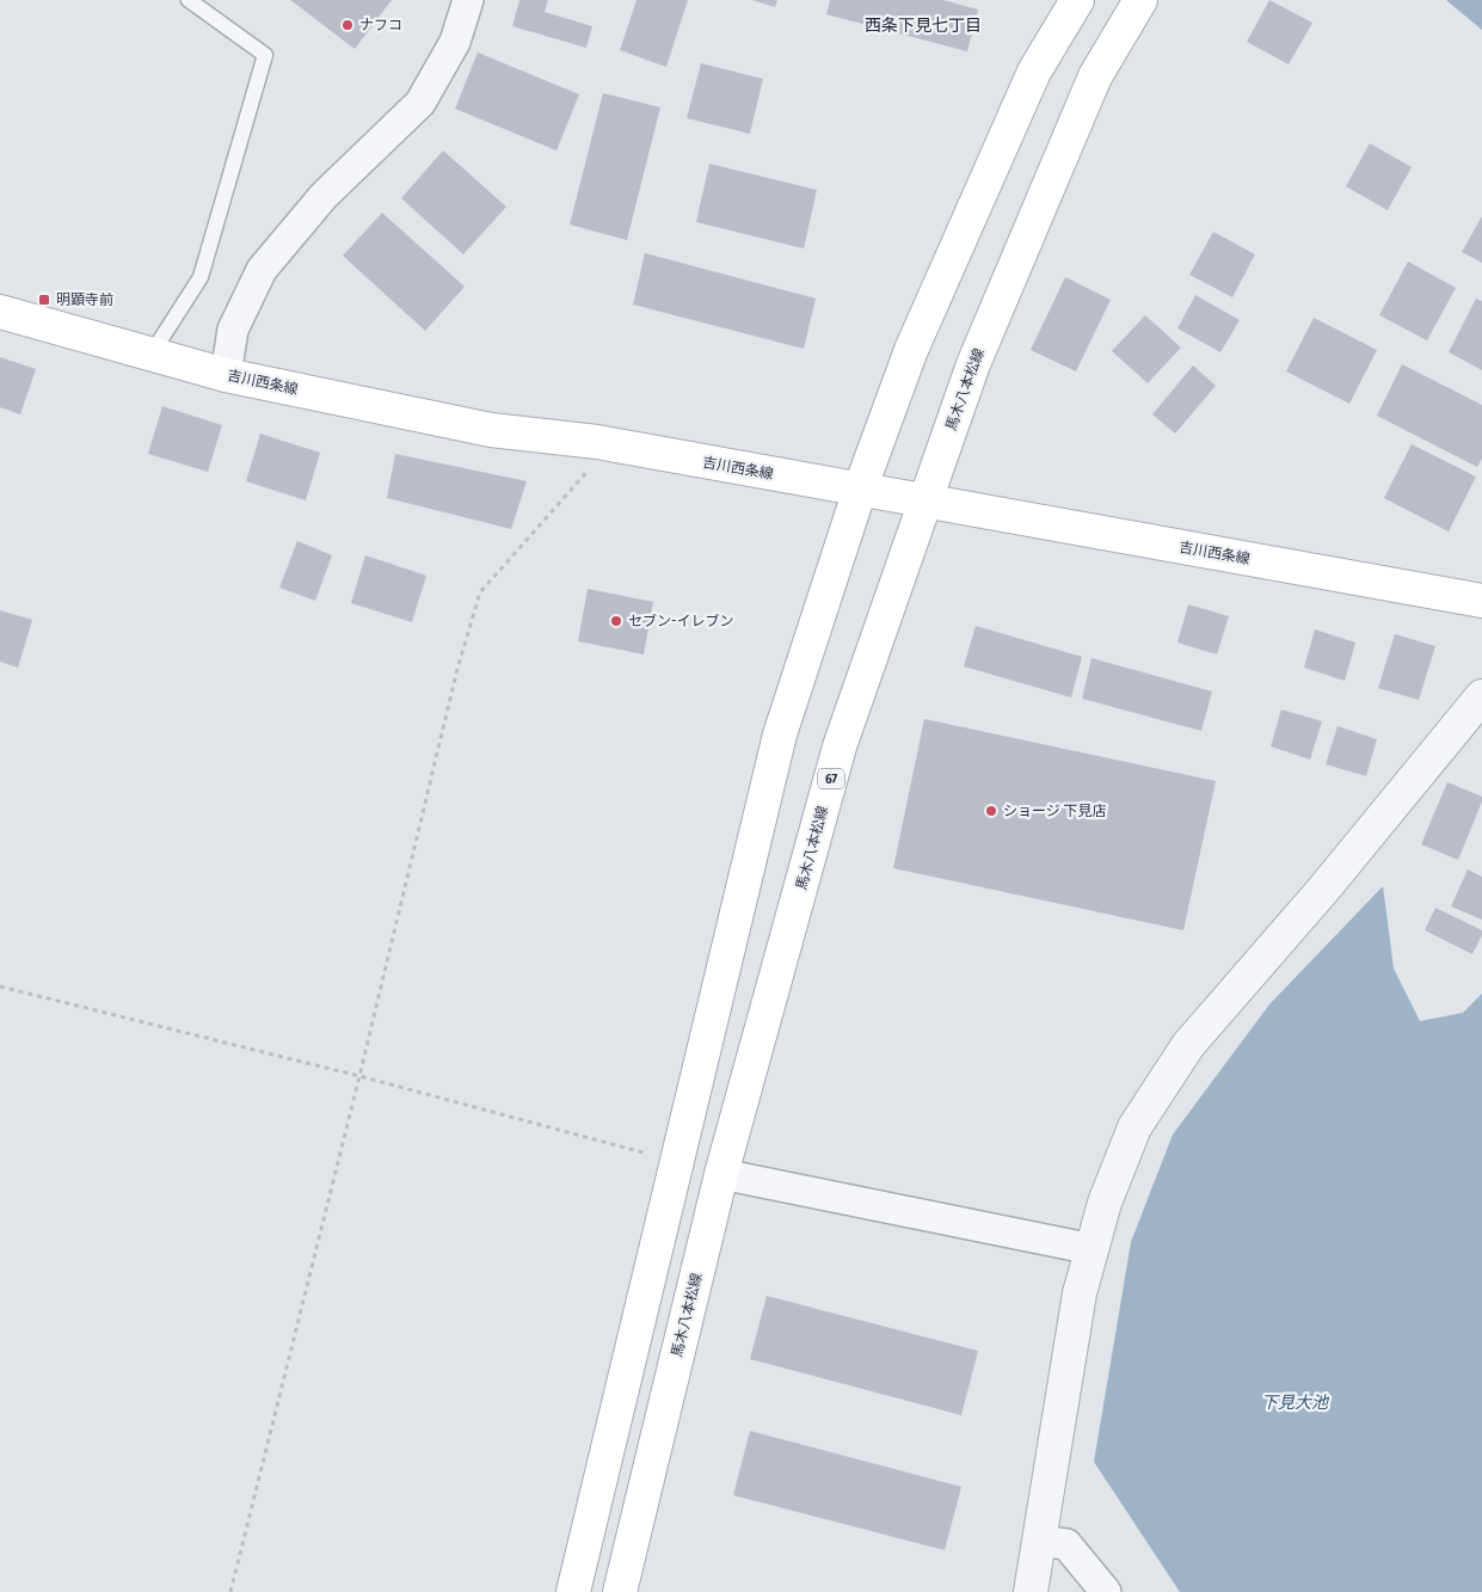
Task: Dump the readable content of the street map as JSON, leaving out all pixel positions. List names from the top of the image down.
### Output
{
  "streets": {
    "main road": ["吉川西条線", "馬木八本松線", "67"]
  },
  "crossings": [
    ["吉川西条線", "馬木八本松線"]
  ],
  "districts": ["西条下見七丁目"],
  "water": ["下見大池"],
  "places": {
    "other": ["ナフコ", "セブン-イレブン", "ショージ 下見店"],
    "transit": ["明顕寺前"]
  }
}
